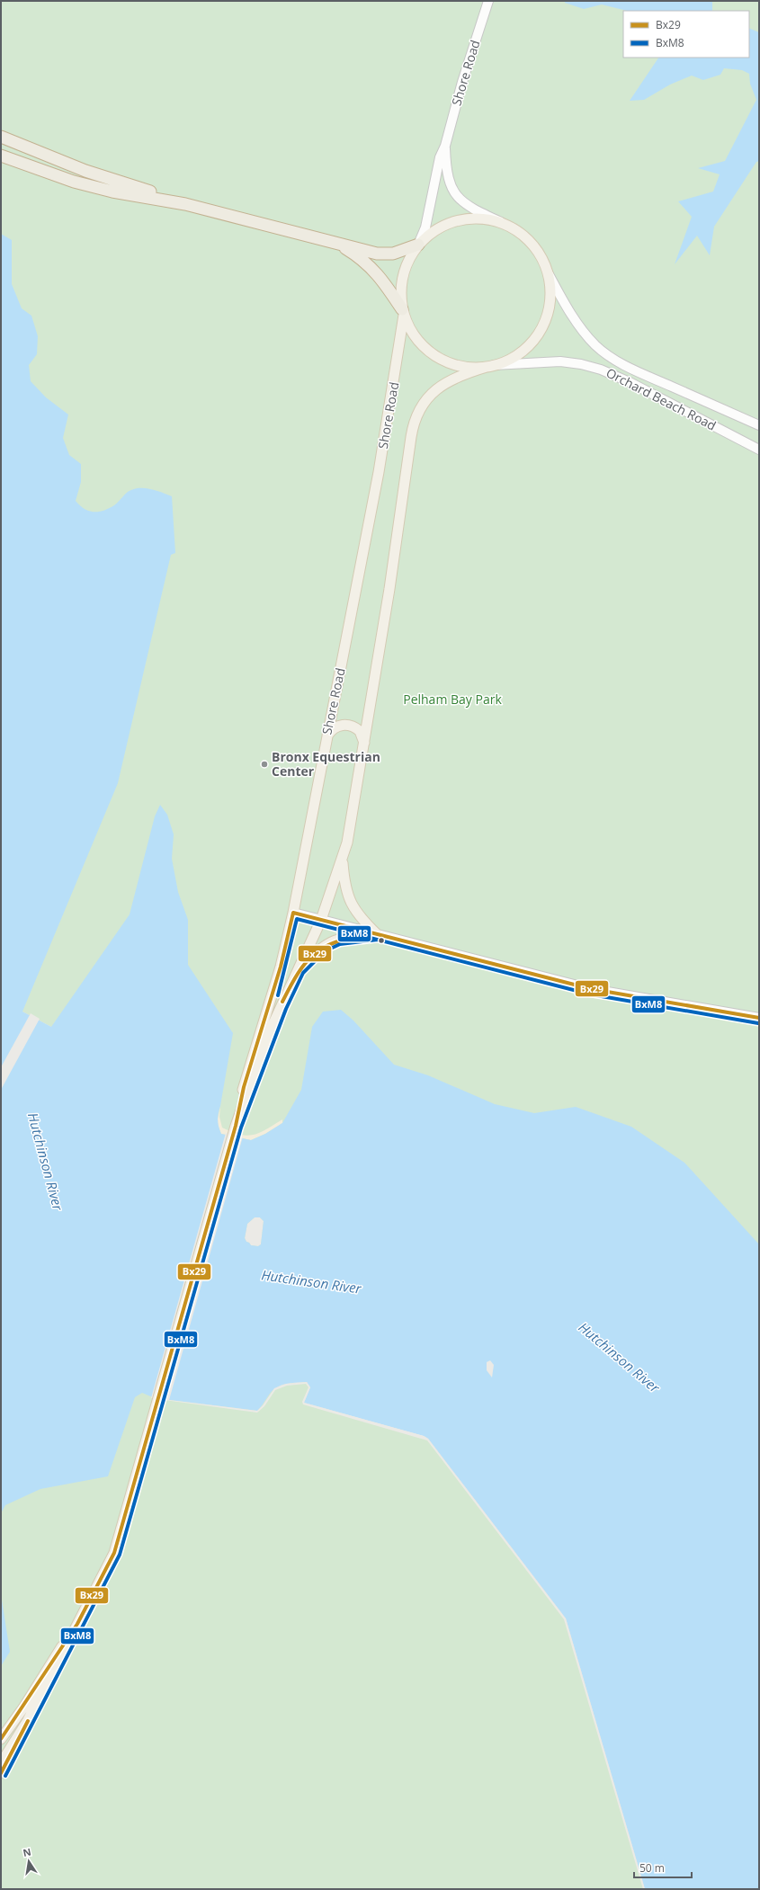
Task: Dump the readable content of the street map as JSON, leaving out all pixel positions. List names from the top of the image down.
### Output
{
  "streets": {
    "main road": ["Shore Road", "Orchard Beach Road"]
  },
  "crossings": [
    ["Shore Road", "Orchard Beach Road"]
  ],
  "water": ["Hutchinson River"],
  "parks": ["Pelham Bay Park"],
  "places": ["Bronx Equestrian Center"],
  "lines": ["transit line Bx29", "transit line BxM8"],
  "legend": ["Bx29", "BxM8"],
  "scale_bar": "50 m",
  "north": "top"
}
